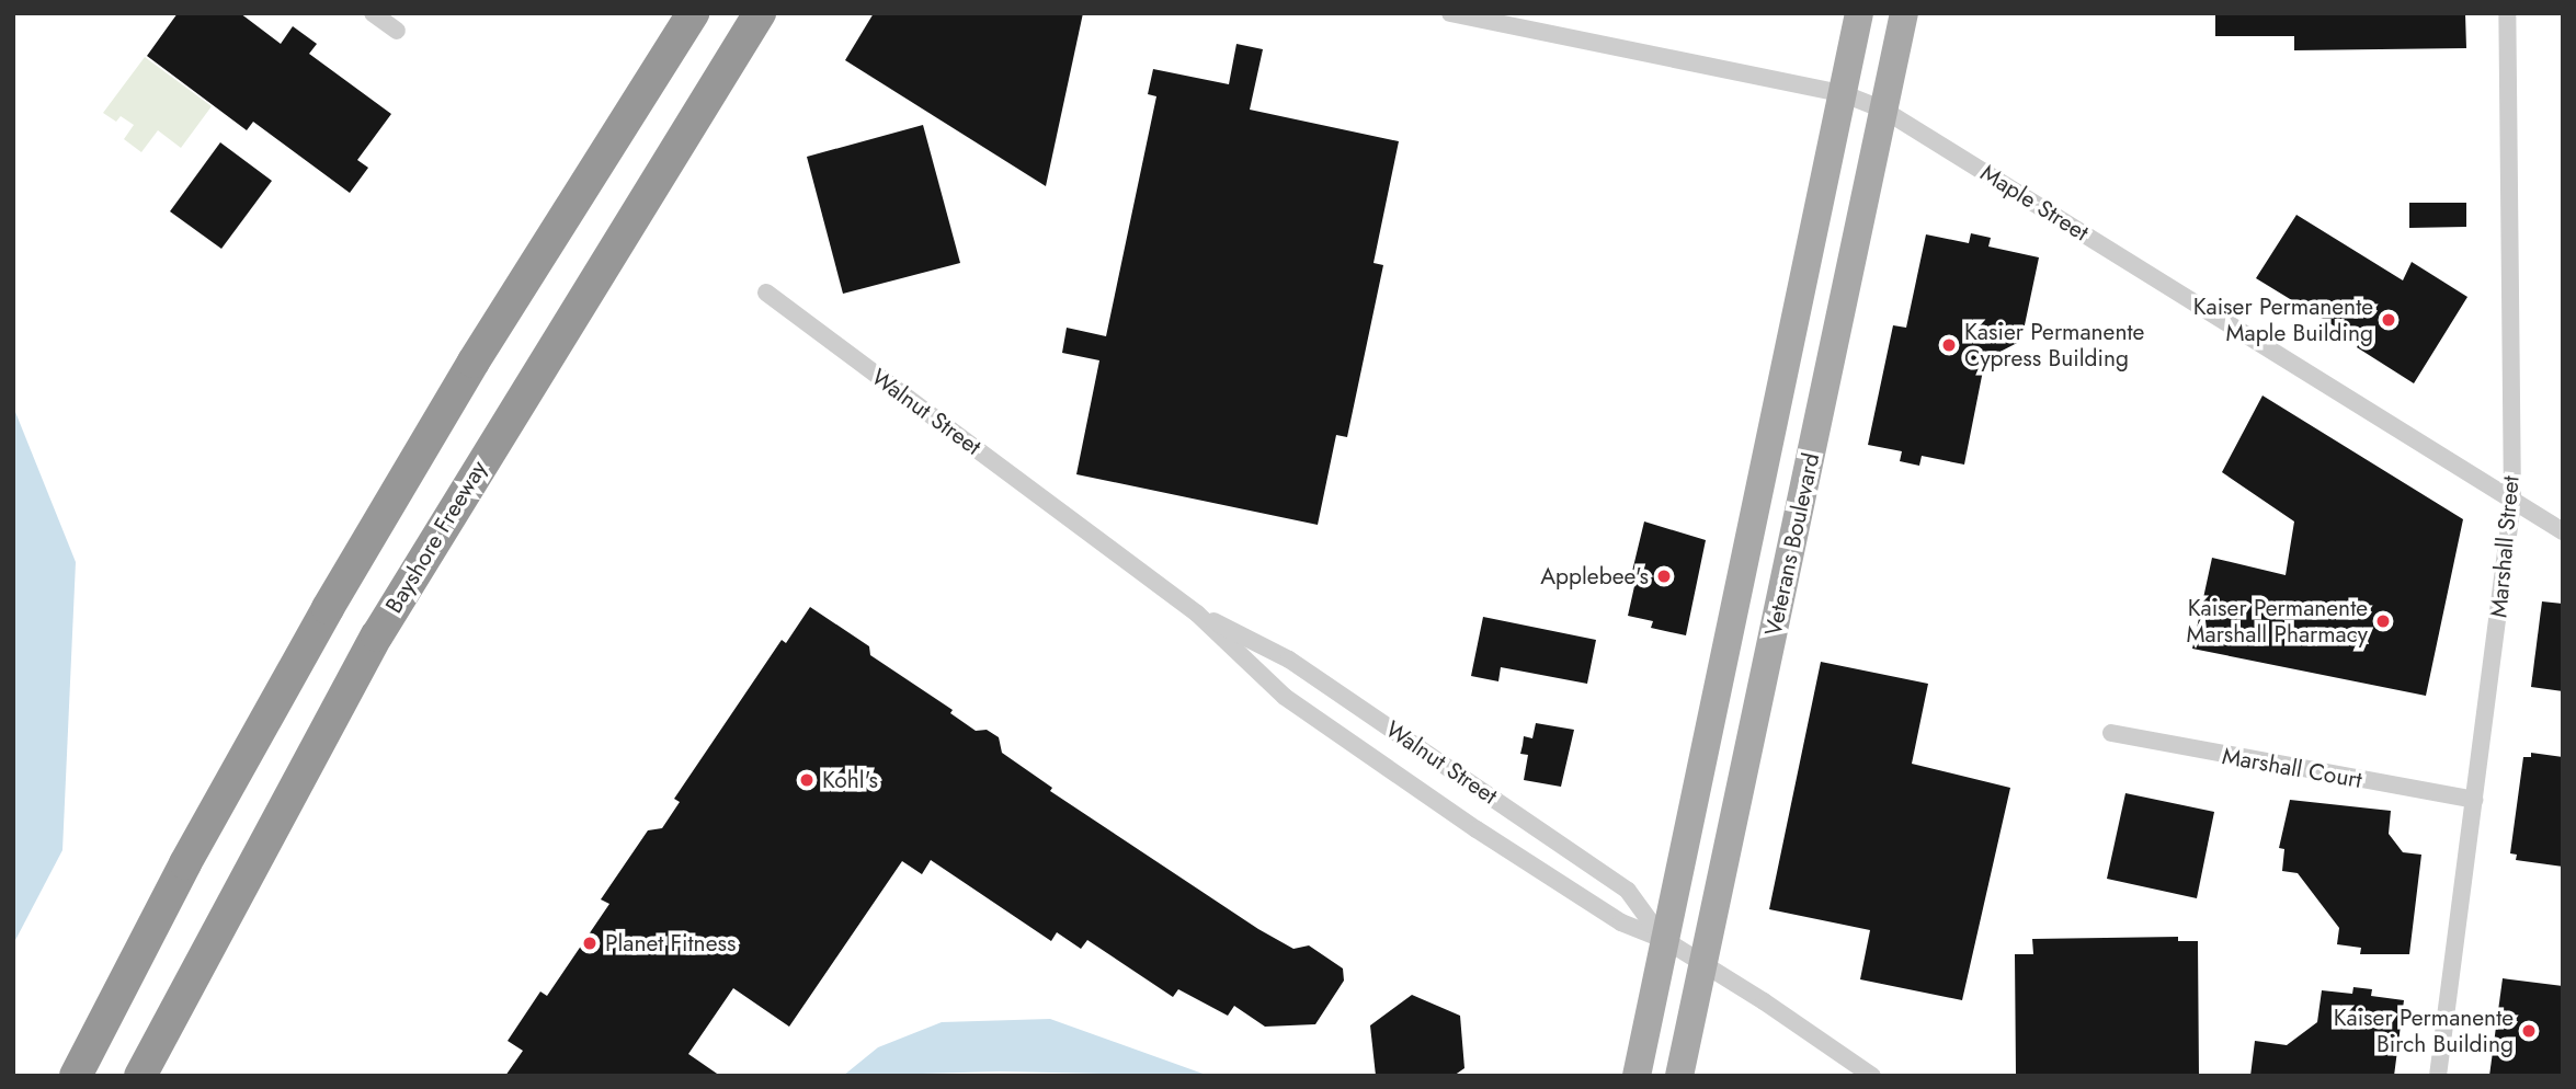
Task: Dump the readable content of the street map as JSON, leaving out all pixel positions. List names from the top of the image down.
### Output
{
  "streets": {
    "highway": ["Bayshore Freeway"],
    "main road": ["Veterans Boulevard"],
    "street": [
      "Maple Street",
      "Walnut Street",
      "Marshall Street",
      "Marshall Court"
    ]
  },
  "crossings": [
    ["Maple Street", "Veterans Boulevard"],
    ["Maple Street", "Marshall Street"],
    ["Walnut Street", "Veterans Boulevard"],
    ["Marshall Street", "Marshall Court"]
  ],
  "places": [
    "Kaiser Permanente Maple Building",
    "Kasier Permanente Cypress Building",
    "Applebee's",
    "Kaiser Permanente Marshall Pharmacy",
    "Kohl's",
    "Planet Fitness",
    "Kaiser Permanente Birch Building"
  ]
}
